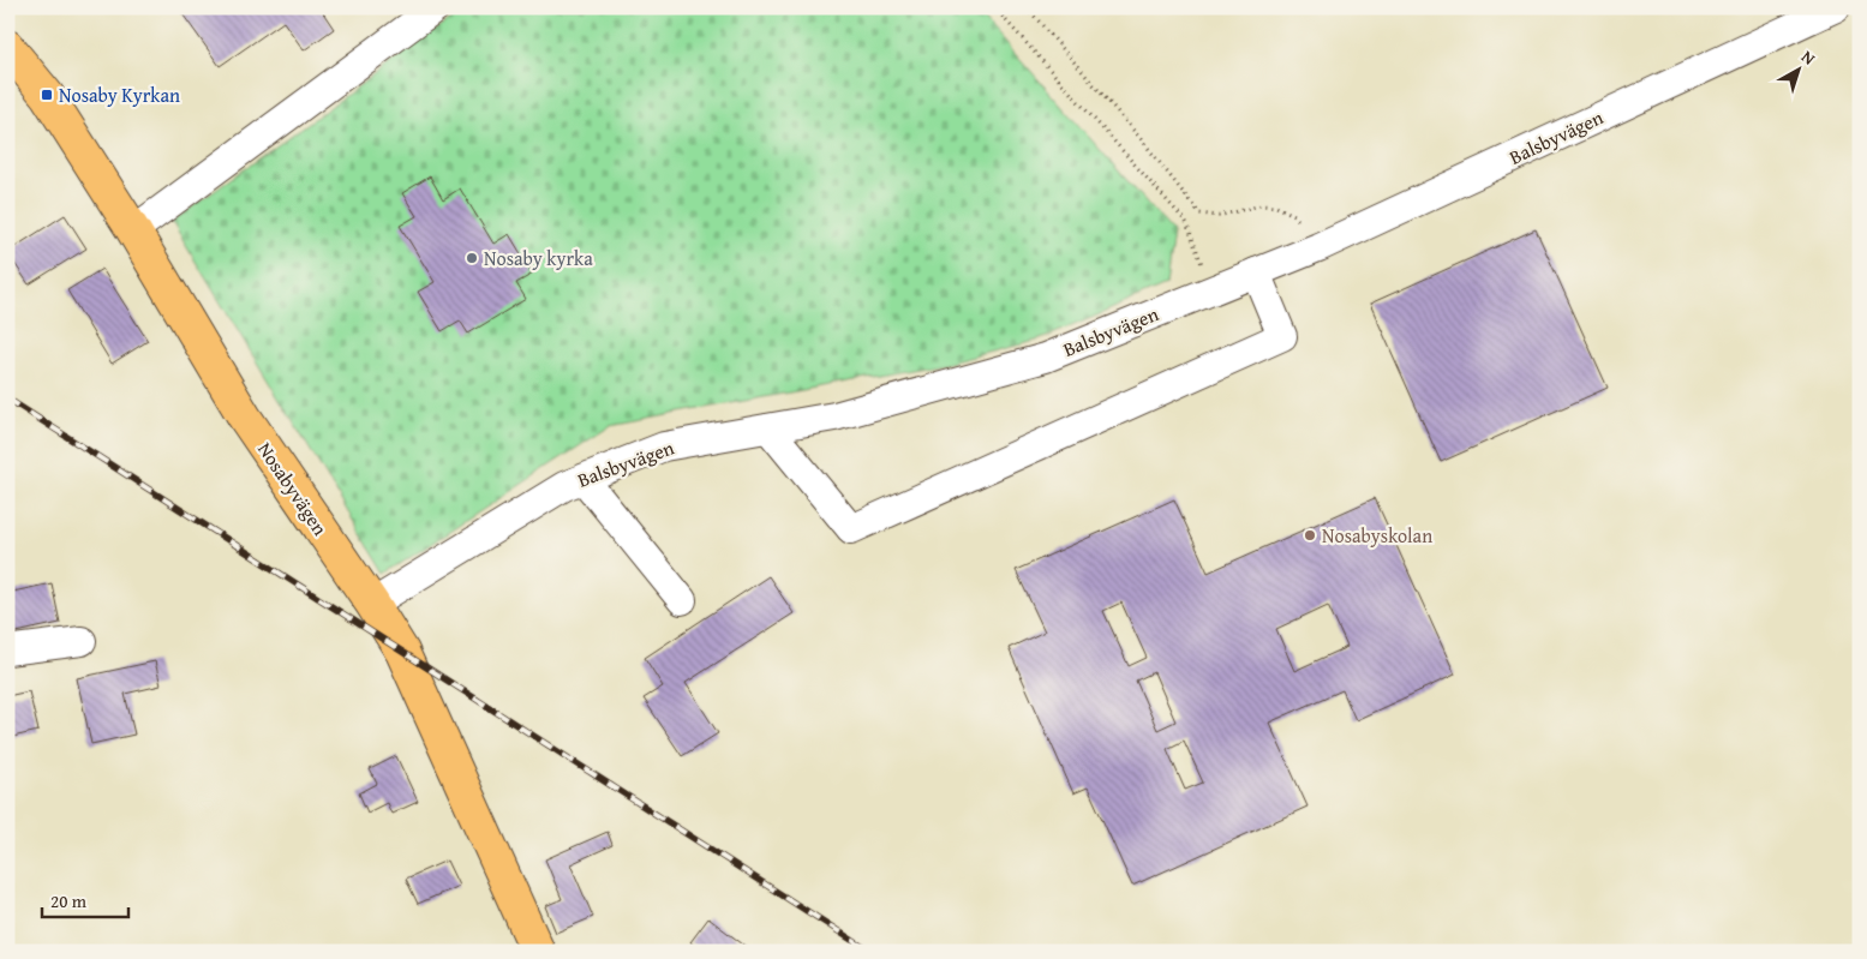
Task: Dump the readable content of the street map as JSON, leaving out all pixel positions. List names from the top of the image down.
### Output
{
  "streets": {
    "main road": ["Nosabyvägen"],
    "street": ["Balsbyvägen"]
  },
  "crossings": [
    ["Balsbyvägen", "Nosabyvägen"]
  ],
  "places": {
    "transit": ["Nosaby Kyrkan"],
    "other": ["Nosaby kyrka", "Nosabyskolan"]
  },
  "scale_bar": "20 m",
  "north": "top right"
}
